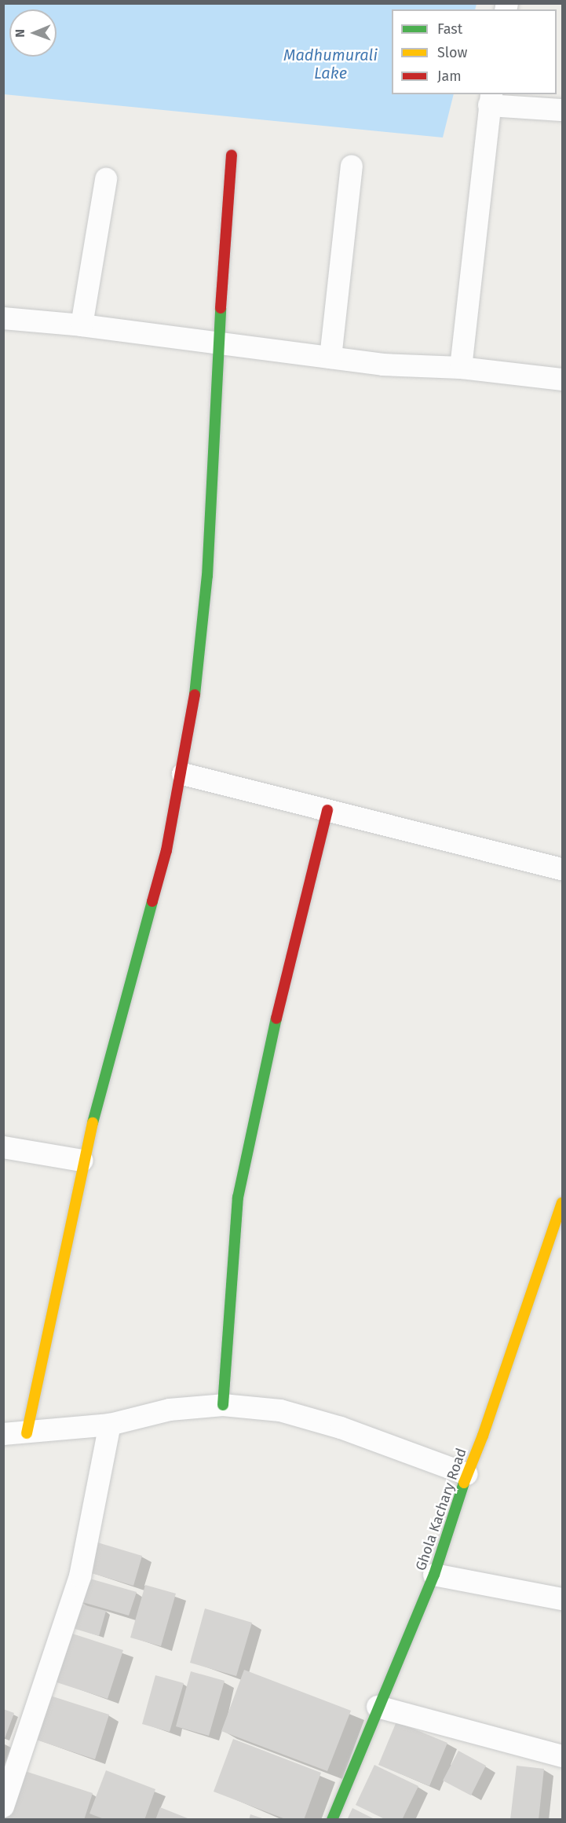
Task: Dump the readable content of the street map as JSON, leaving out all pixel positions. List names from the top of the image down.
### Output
{
  "streets": {
    "street": ["Ghola Kachary Road"]
  },
  "water": ["Madhumurali Lake"],
  "legend": ["Fast", "Slow", "Jam"],
  "north": "left"
}
